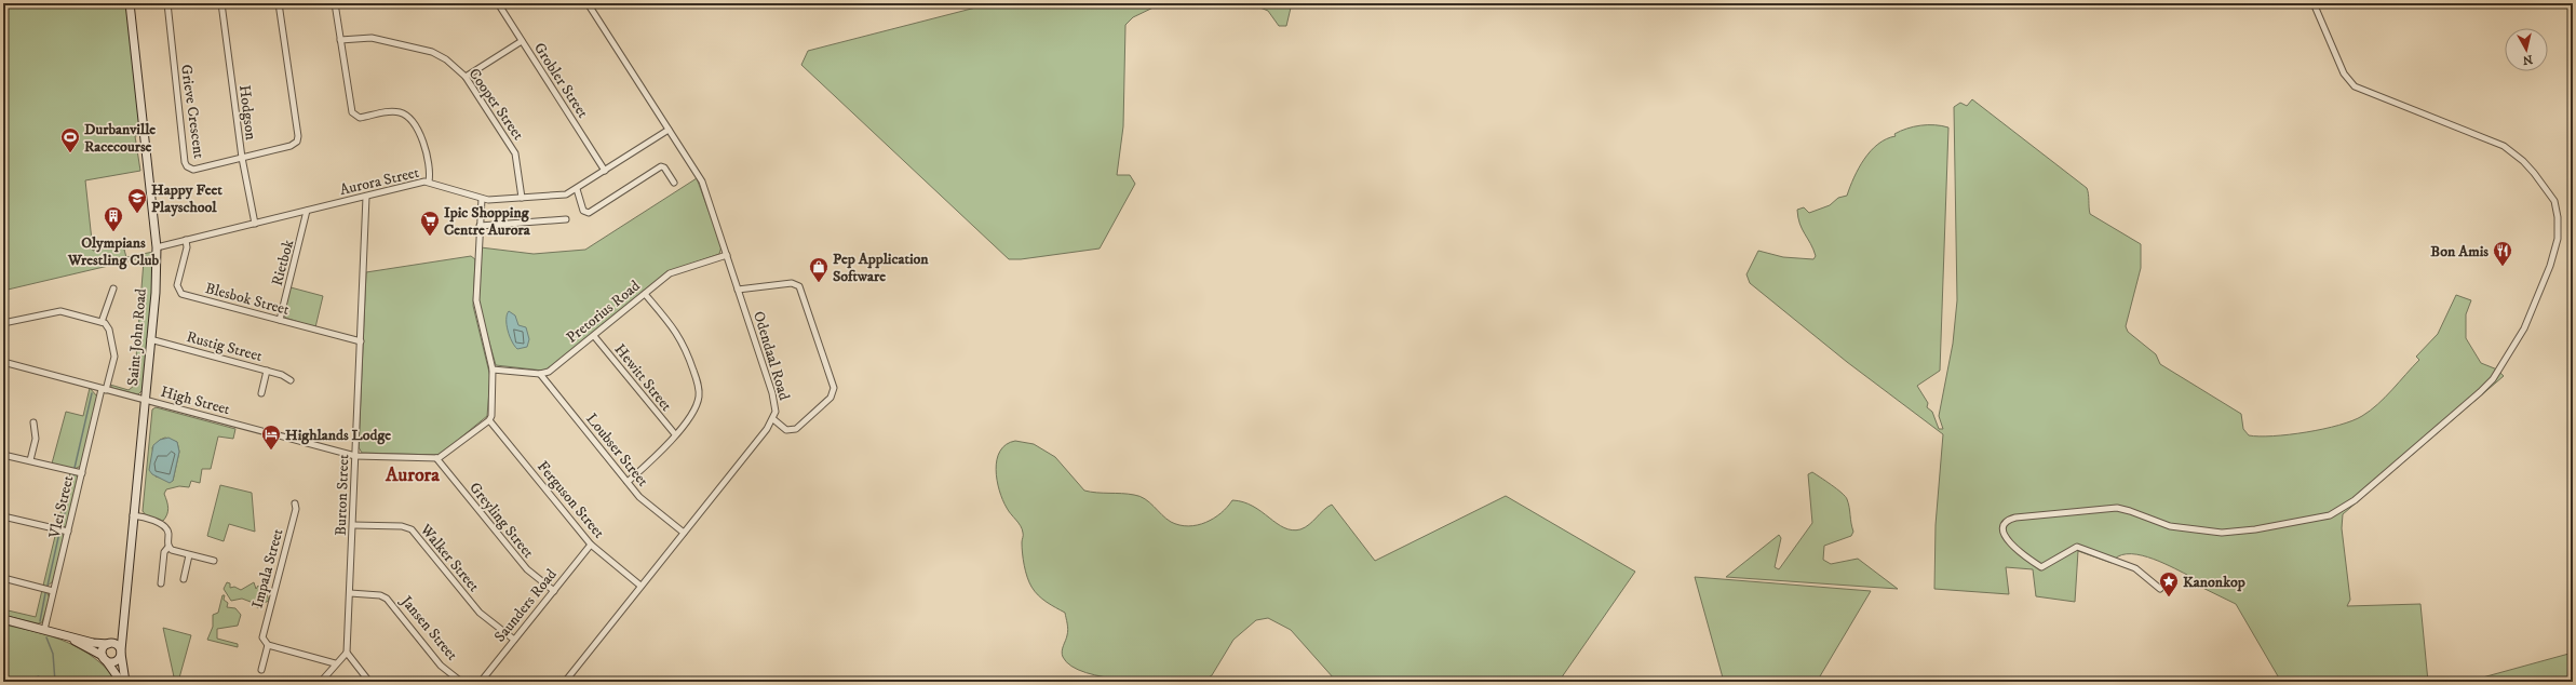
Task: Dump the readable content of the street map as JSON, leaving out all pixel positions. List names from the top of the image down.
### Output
{
  "streets": {
    "main road": ["Saint John Road"],
    "street": [
      "Grobler Street",
      "Cooper Street",
      "Grieve Crescent",
      "Hodgson",
      "Aurora Street",
      "Rietbok",
      "Blesbok Street",
      "Pretorius Road",
      "Rustig Street",
      "Odendaal Road",
      "Hewitt Street",
      "High Street",
      "Loubser Street",
      "Burton Street",
      "Ferguson Street",
      "Vlei Street",
      "Greyling Street",
      "Walker Street",
      "Impala Street",
      "Saunders Road",
      "Jansen Street"
    ]
  },
  "crossings": [
    ["Grobler Street", "Aurora Street"],
    ["Cooper Street", "Aurora Street"],
    ["Grieve Crescent", "Hodgson"],
    ["Hodgson", "Aurora Street"],
    ["Aurora Street", "Rietbok"],
    ["Aurora Street", "Blesbok Street"],
    ["Aurora Street", "Saint John Road"],
    ["Aurora Street", "Odendaal Road"],
    ["Aurora Street", "Burton Street"],
    ["Rietbok", "Blesbok Street"],
    ["Blesbok Street", "Burton Street"],
    ["Pretorius Road", "Odendaal Road"],
    ["Pretorius Road", "Hewitt Street"],
    ["Pretorius Road", "Loubser Street"],
    ["Saint John Road", "Rustig Street"],
    ["Saint John Road", "High Street"],
    ["Odendaal Road", "Loubser Street"],
    ["Odendaal Road", "Ferguson Street"],
    ["High Street", "Burton Street"],
    ["High Street", "Vlei Street"],
    ["High Street", "Greyling Street"],
    ["Burton Street", "Walker Street"],
    ["Burton Street", "Jansen Street"],
    ["Ferguson Street", "Saunders Road"],
    ["Greyling Street", "Saunders Road"],
    ["Walker Street", "Saunders Road"]
  ],
  "districts": ["Aurora"],
  "places": {
    "sports": ["Durbanville Racecourse"],
    "school or university": ["Happy Feet Playschool"],
    "building": ["Olympians Wrestling Club"],
    "supermarket": ["Ipic Shopping Centre Aurora"],
    "restaurant": ["Bon Amis"],
    "shop": ["Pep Application Software"],
    "hotel": ["Highlands Lodge"],
    "place": ["Kanonkop"]
  },
  "north": "bottom"
}
